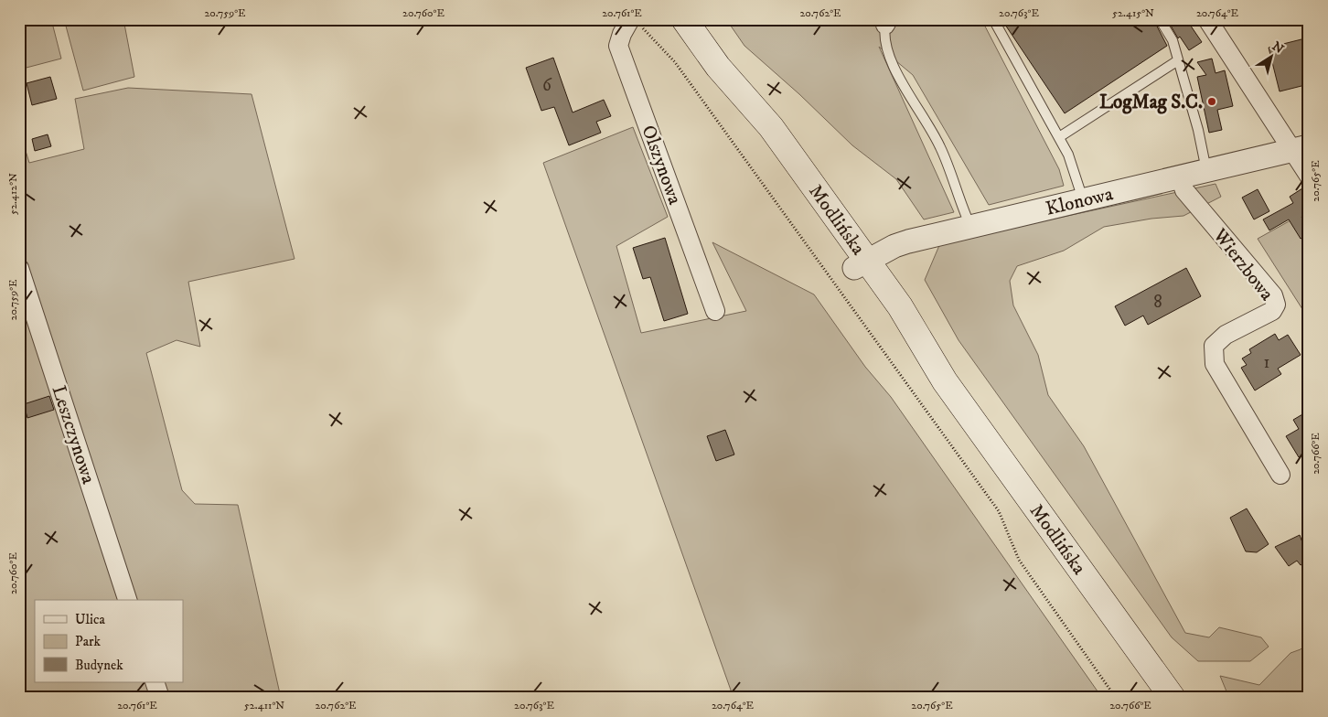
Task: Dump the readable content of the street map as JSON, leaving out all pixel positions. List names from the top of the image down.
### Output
{
  "streets": {
    "main road": ["Modlińska"],
    "street": [
      "Olszynowa",
      "Klonowa",
      "Wierzbowa",
      "Leszczynowa"
    ]
  },
  "crossings": [
    ["Klonowa", "Modlińska"],
    ["Klonowa", "Wierzbowa"]
  ],
  "places": ["LogMag S.C."],
  "house_numbers": ["6", "8", "1"],
  "legend": ["Ulica", "Park", "Budynek"],
  "north": "top right",
  "coordinates": [
    "20.759°E",
    "20.760°E",
    "20.761°E",
    "20.762°E",
    "20.763°E",
    "52.415°N",
    "20.764°E",
    "20.765°E",
    "52.412°N",
    "20.766°E",
    "52.411°N"
  ]
}
